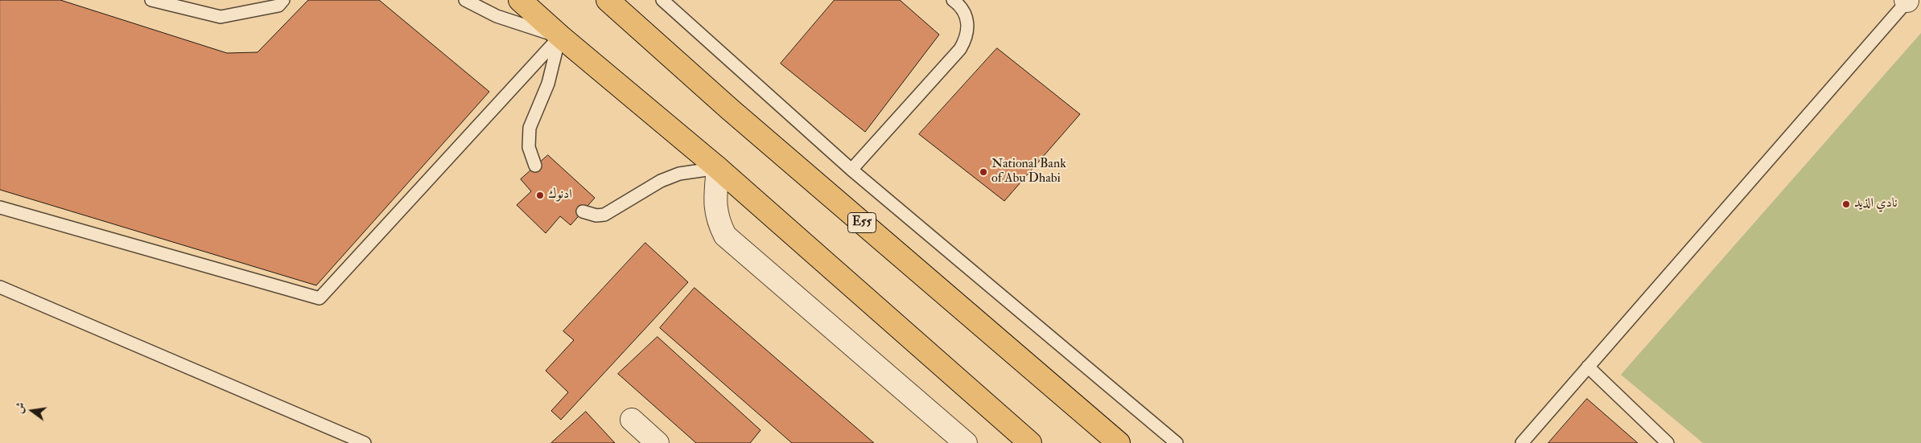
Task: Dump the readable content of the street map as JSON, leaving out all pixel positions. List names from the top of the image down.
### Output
{
  "streets": {
    "highway": ["E55"]
  },
  "places": ["National Bank of Abu Dhabi", "ادنوك", "نادي الذيد"],
  "north": "left"
}
